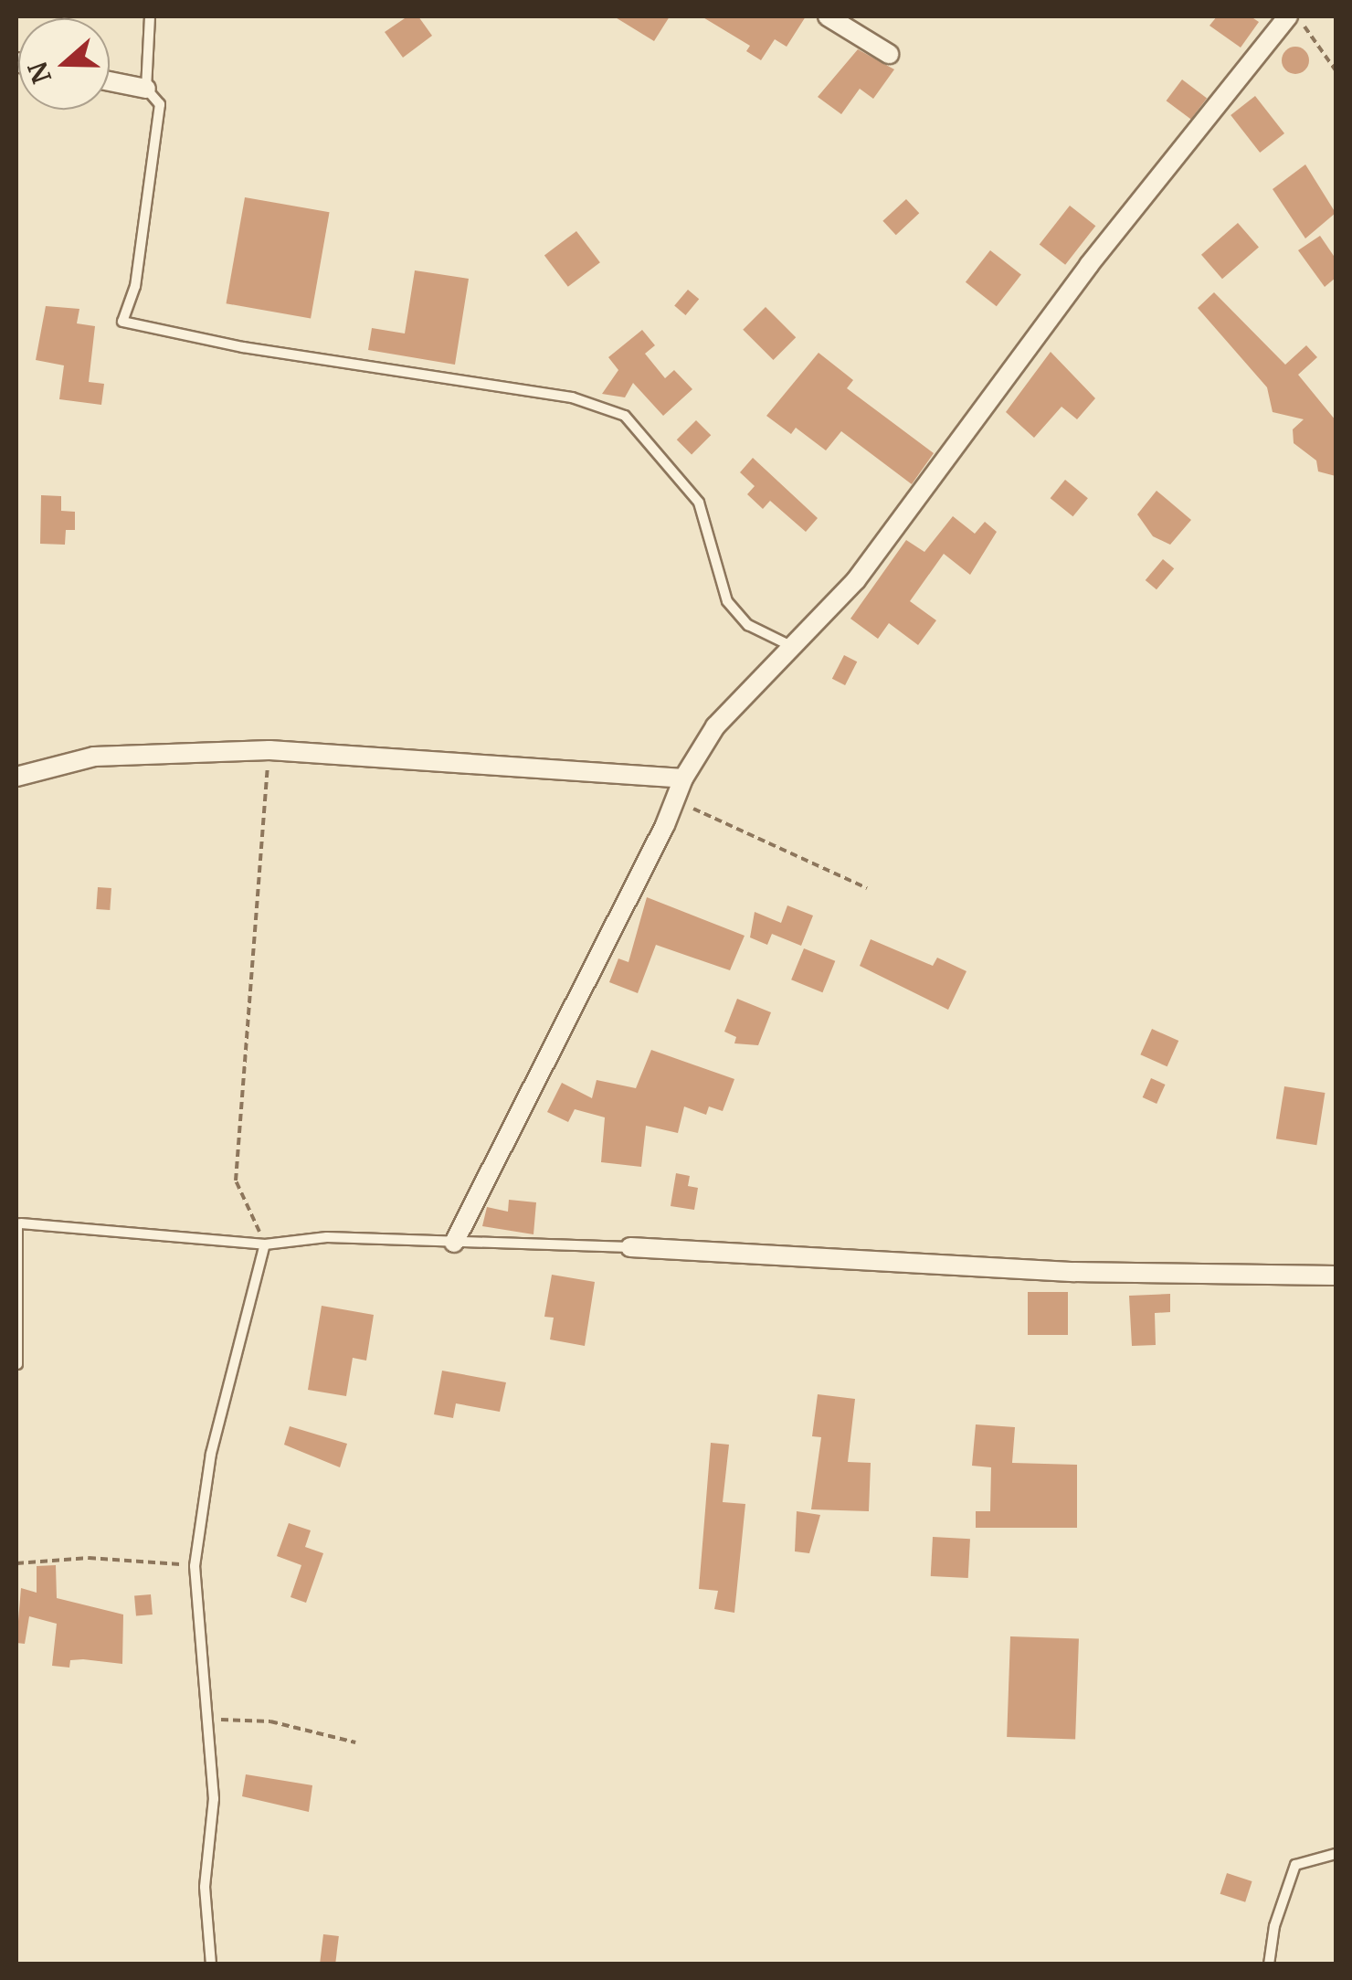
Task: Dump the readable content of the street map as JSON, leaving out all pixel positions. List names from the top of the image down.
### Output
{
  "north": "left"
}
